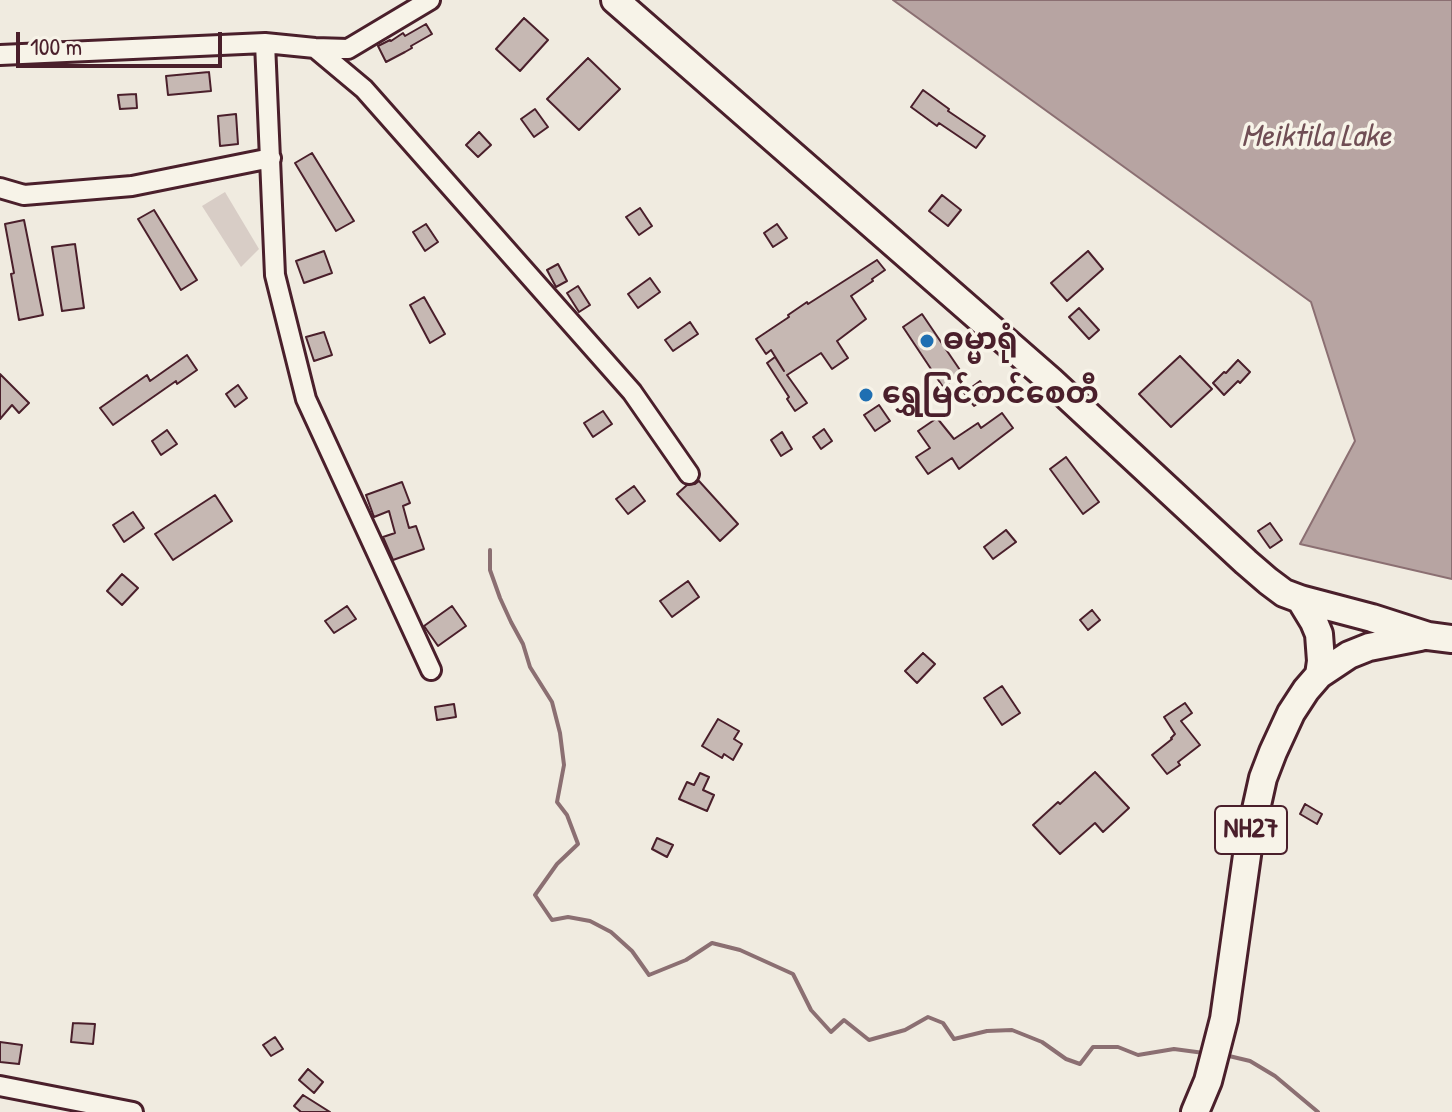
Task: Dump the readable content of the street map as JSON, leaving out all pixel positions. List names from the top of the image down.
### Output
{
  "streets": {
    "highway": ["NH27"]
  },
  "water": ["Meiktila Lake"],
  "places": ["ဓမ္မာရုံ", "ရွှေမြင်တင်စေတီ"],
  "scale_bar": "100 m"
}
